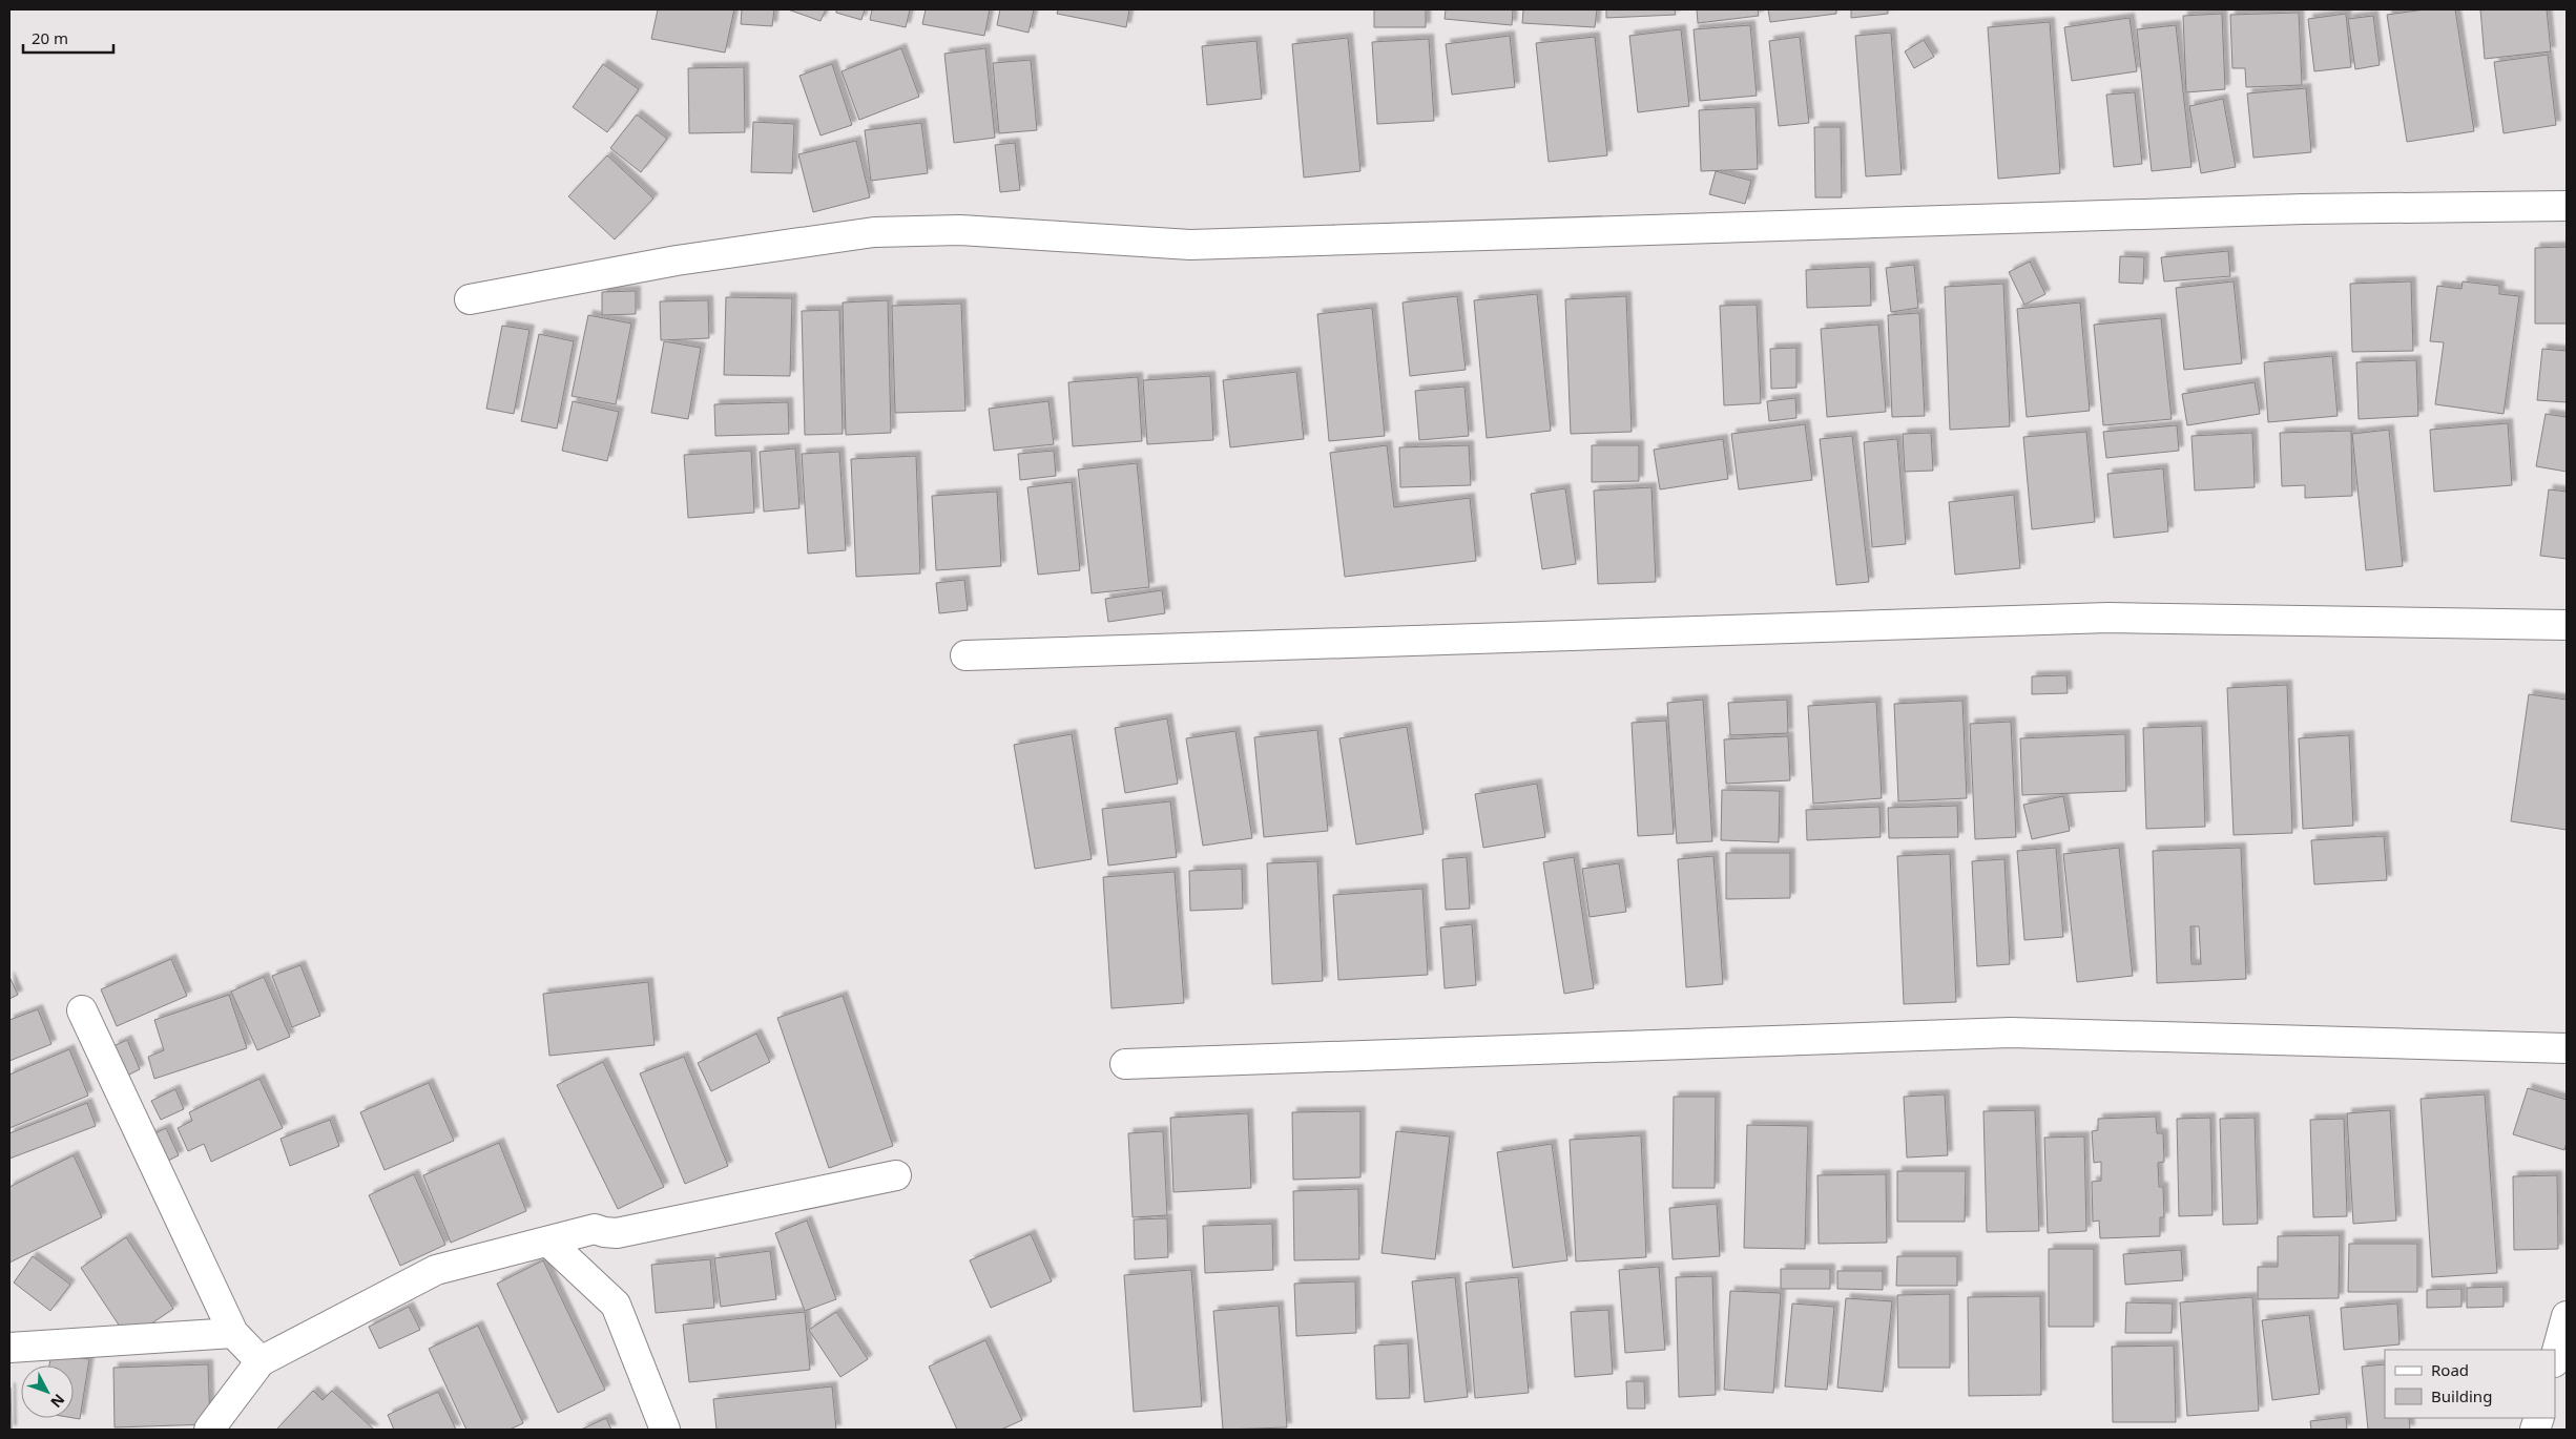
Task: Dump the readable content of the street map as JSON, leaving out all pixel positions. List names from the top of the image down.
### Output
{
  "legend": ["Road", "Building"],
  "scale_bar": "20 m",
  "north": "bottom right"
}
